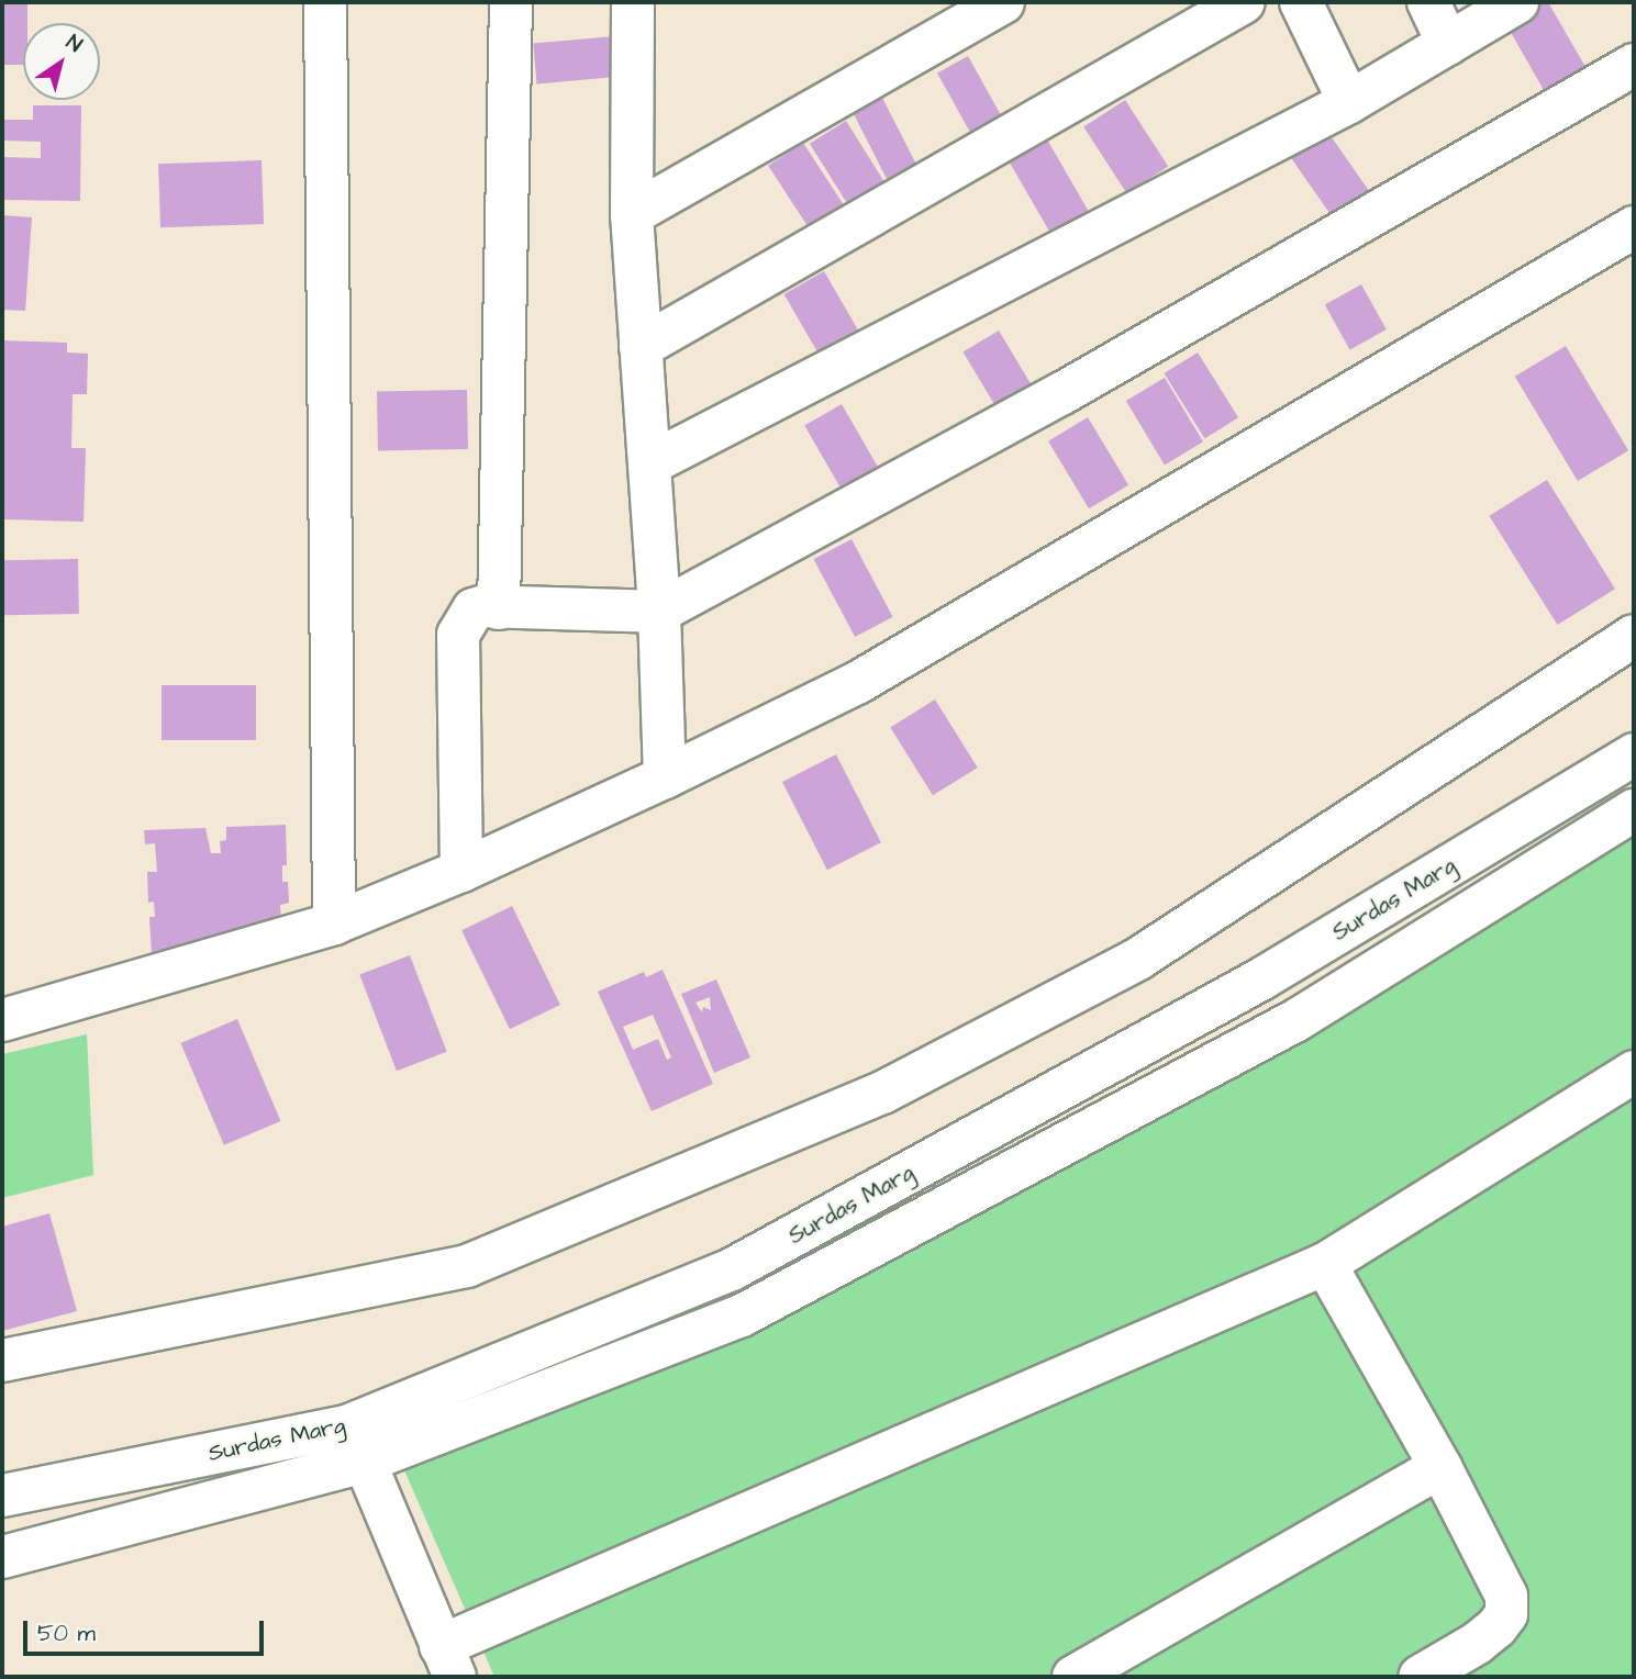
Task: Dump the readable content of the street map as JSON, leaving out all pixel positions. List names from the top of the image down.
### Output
{
  "streets": {
    "street": ["Surdas Marg"]
  },
  "scale_bar": "50 m",
  "north": "top right"
}
